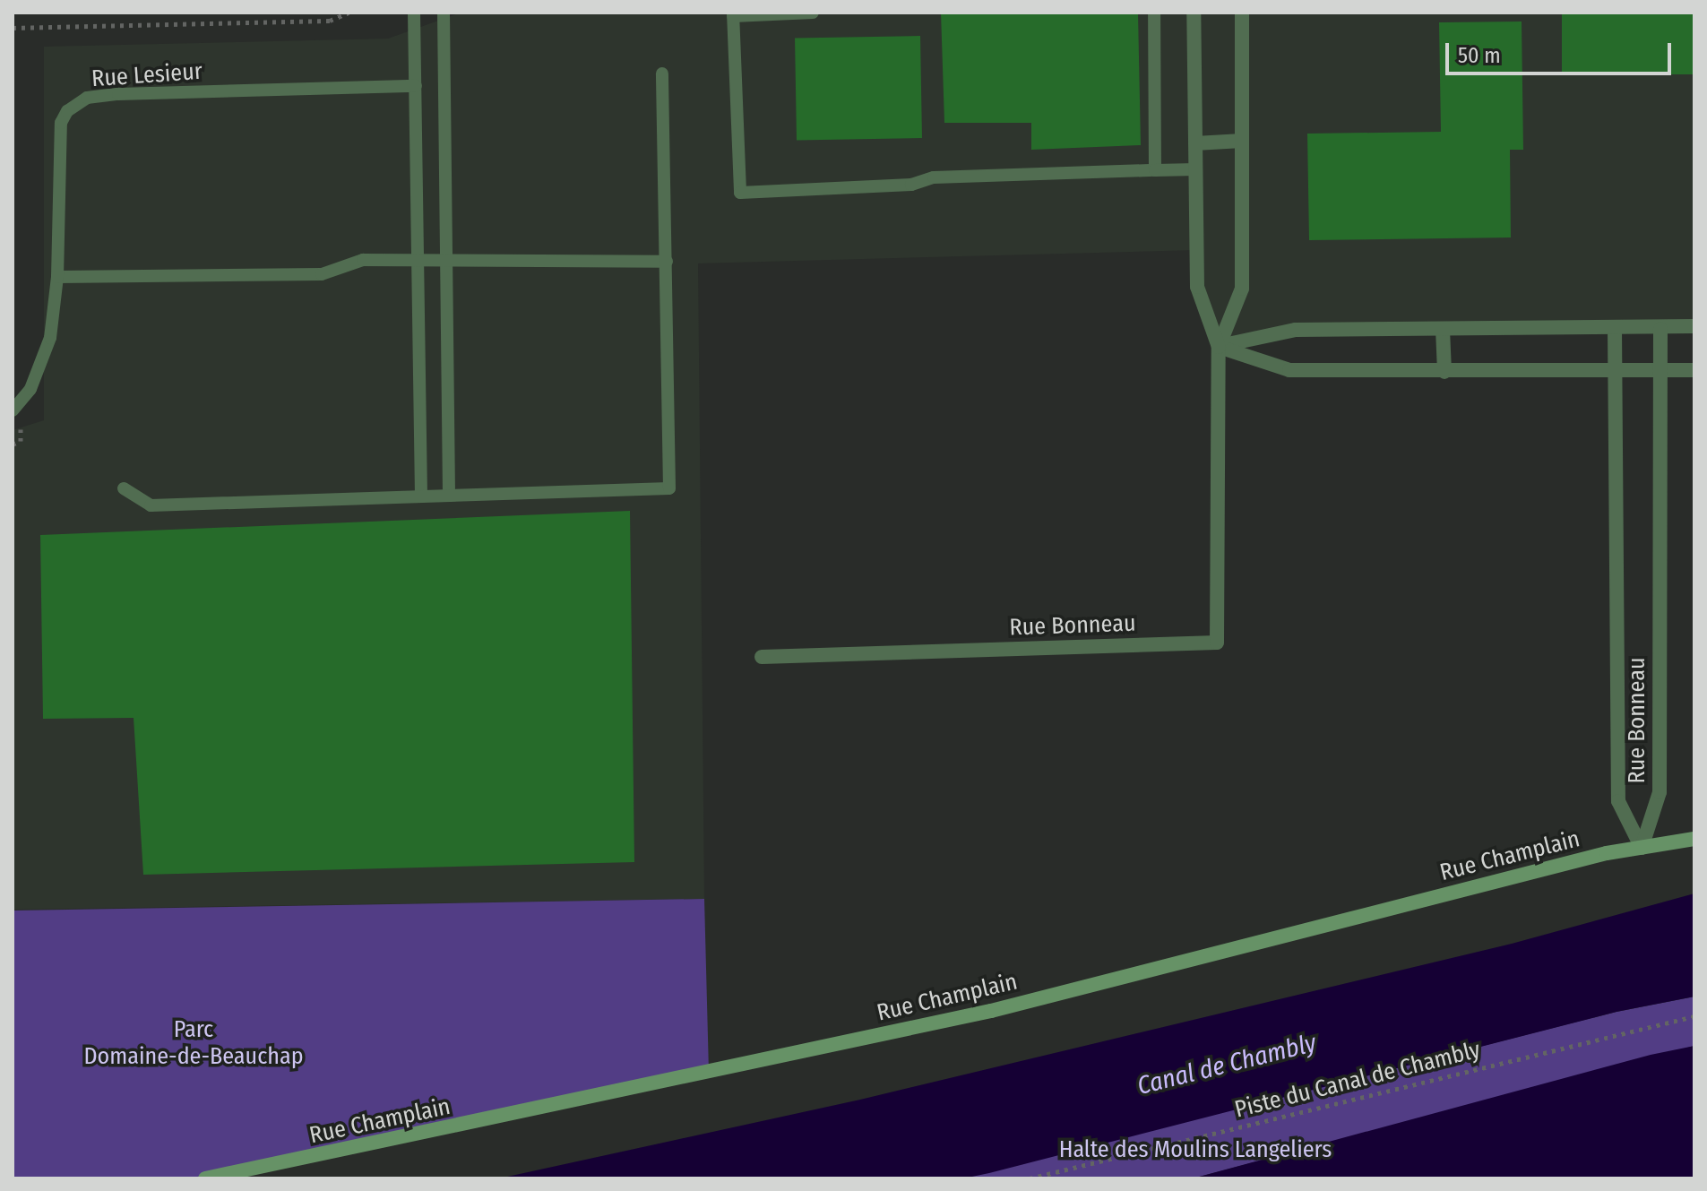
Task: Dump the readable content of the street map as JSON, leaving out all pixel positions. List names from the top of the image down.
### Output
{
  "streets": {
    "street": ["Rue Bonneau", "Rue Champlain"],
    "lane": ["Rue Lesieur"],
    "path": ["Piste du Canal de Chambly"]
  },
  "crossings": [
    ["Rue Bonneau", "Rue Champlain"]
  ],
  "water": ["Canal de Chambly"],
  "parks": ["Parc Domaine-de-Beauchap", "Halte des Moulins Langeliers"],
  "scale_bar": "50 m"
}
